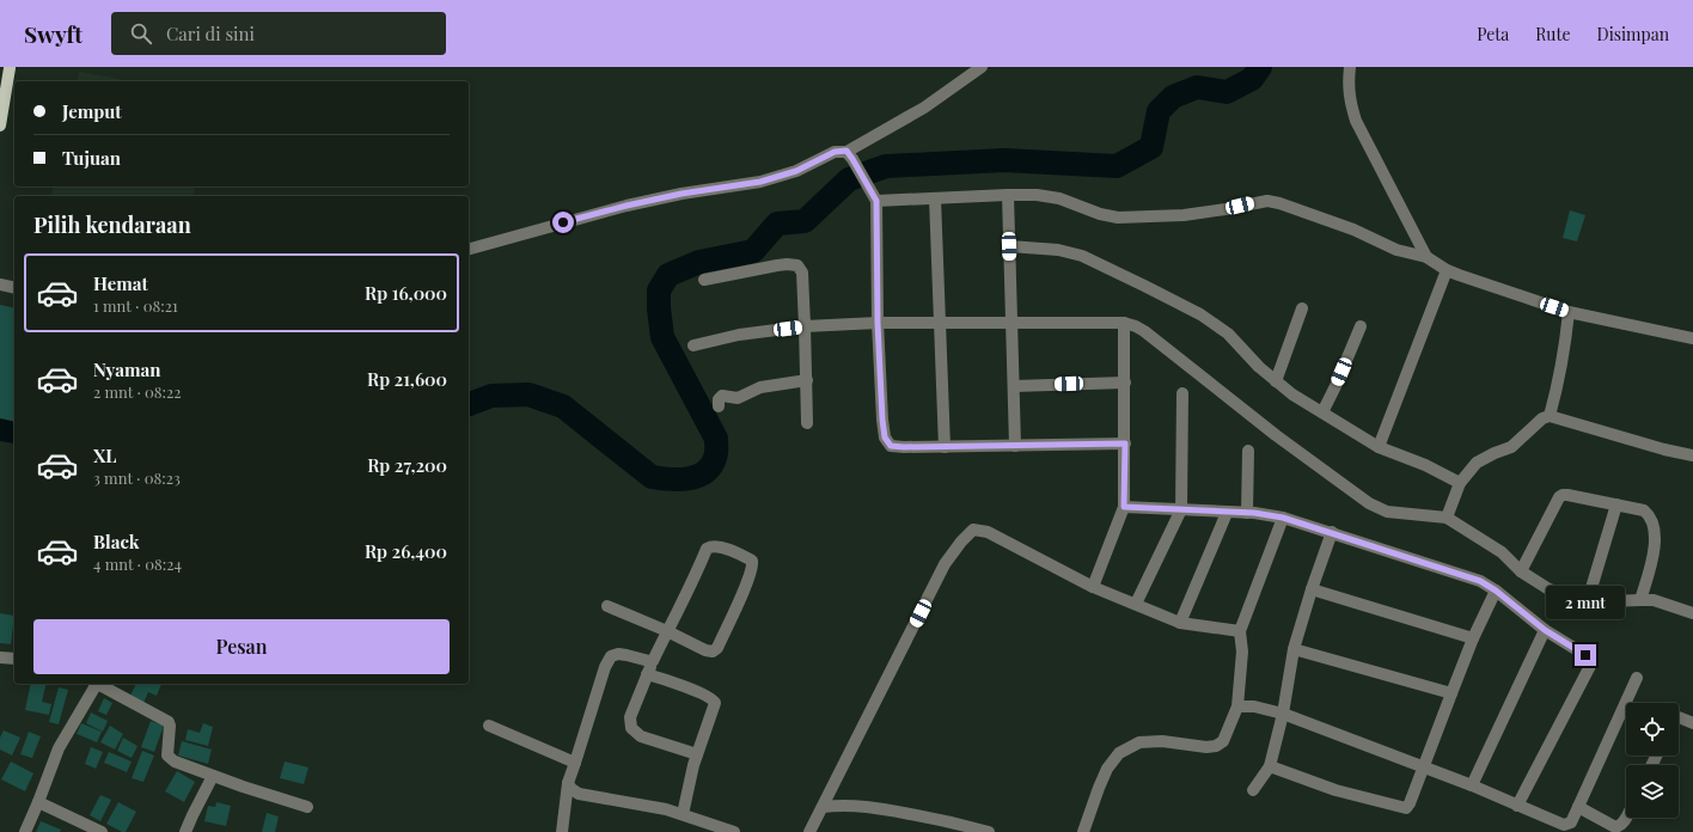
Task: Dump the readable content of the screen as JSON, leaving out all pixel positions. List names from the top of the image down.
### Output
{
  "page": {
    "header": "Swyft",
    "search": "Cari di sini",
    "nav": ["Peta", "Rute", "Disimpan"],
    "banner": ["Jemput", "Tujuan"],
    "heading": "Pilih kendaraan",
    "list": [
      {
        "name": "Hemat",
        "note": "1 mnt · 08:21",
        "value": "Rp 16,000"
      },
      {
        "name": "Nyaman",
        "note": "2 mnt · 08:22",
        "value": "Rp 21,600"
      },
      {
        "name": "XL",
        "note": "3 mnt · 08:23",
        "value": "Rp 27,200"
      },
      {
        "name": "Black",
        "note": "4 mnt · 08:24",
        "value": "Rp 26,400"
      }
    ],
    "bubble": "2 mnt",
    "buttons": "Pesan"
  }
}
